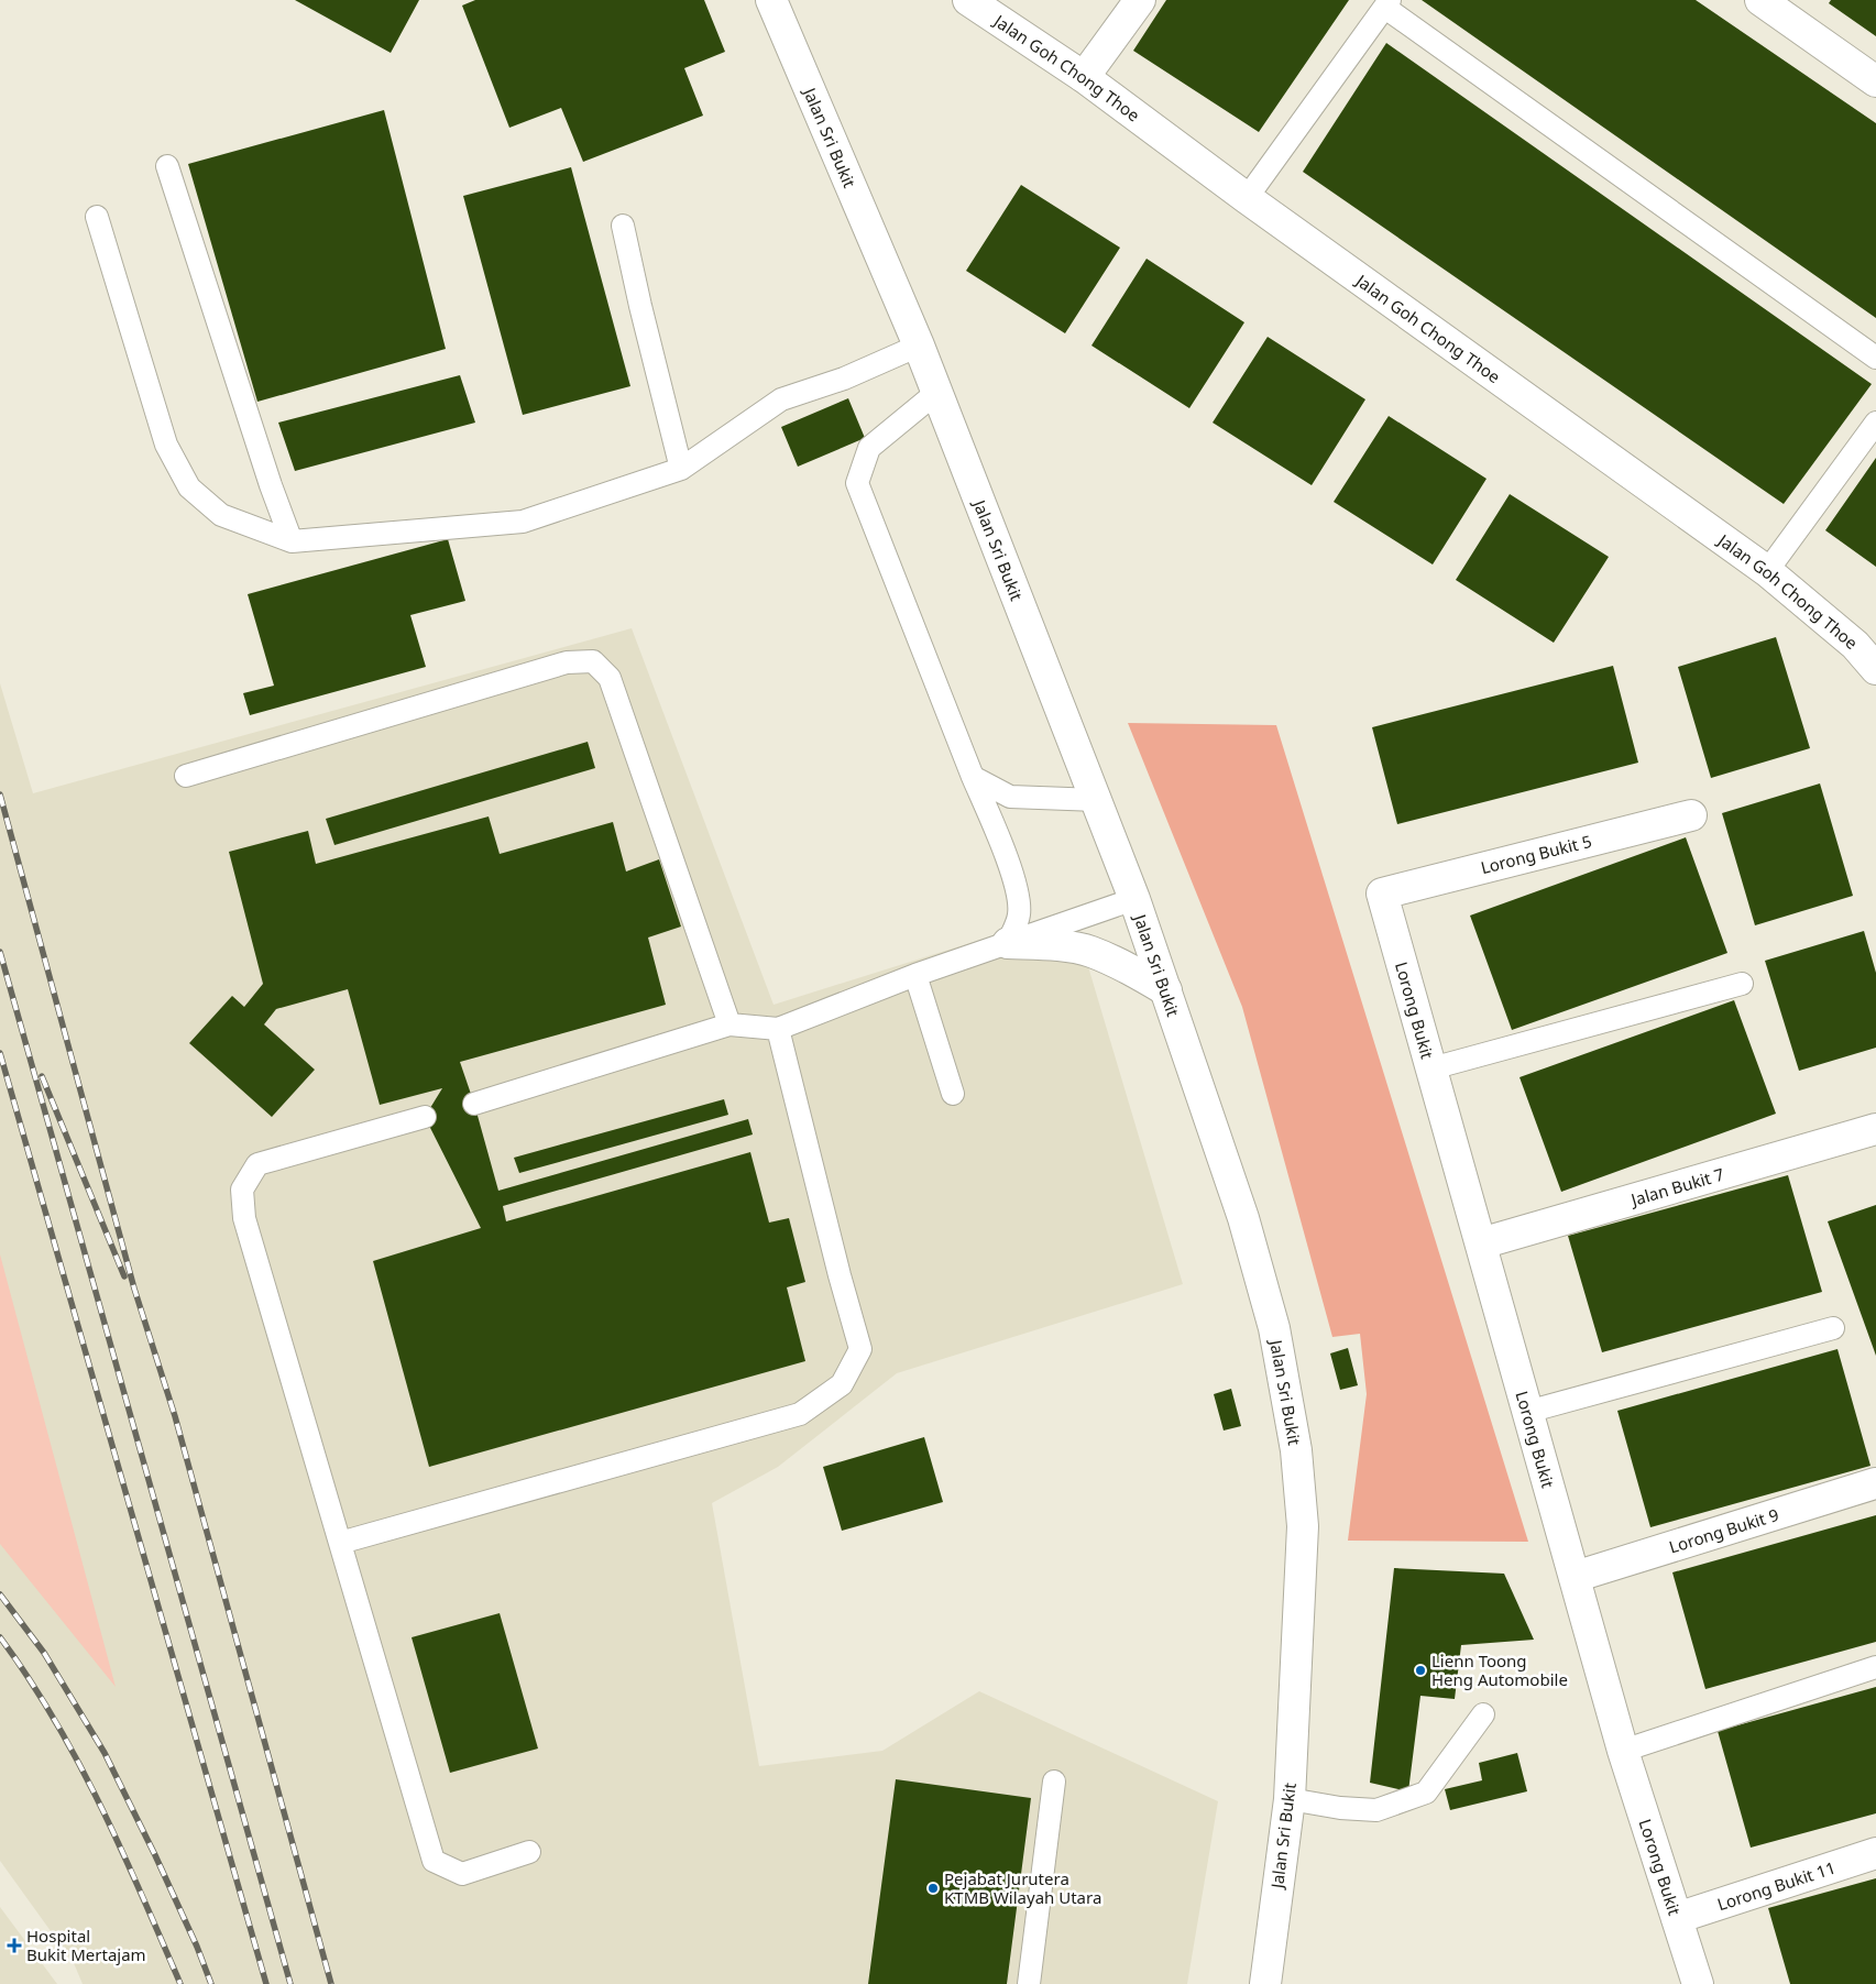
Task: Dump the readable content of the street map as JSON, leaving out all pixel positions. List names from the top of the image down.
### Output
{
  "streets": {
    "street": [
      "Jalan Goh Chong Thoe",
      "Jalan Sri Bukit",
      "Lorong Bukit 5",
      "Lorong Bukit",
      "Jalan Bukit 7",
      "Lorong Bukit 9",
      "Lorong Bukit 11"
    ]
  },
  "crossings": [
    ["Lorong Bukit 5", "Lorong Bukit"],
    ["Lorong Bukit", "Jalan Bukit 7"],
    ["Lorong Bukit", "Lorong Bukit 9"],
    ["Lorong Bukit", "Lorong Bukit 11"]
  ],
  "places": {
    "other": ["Lienn Toong Heng Automobile", "Pejabat Jurutera KTMB Wilayah Utara"],
    "health": ["Hospital Bukit Mertajam"]
  }
}
